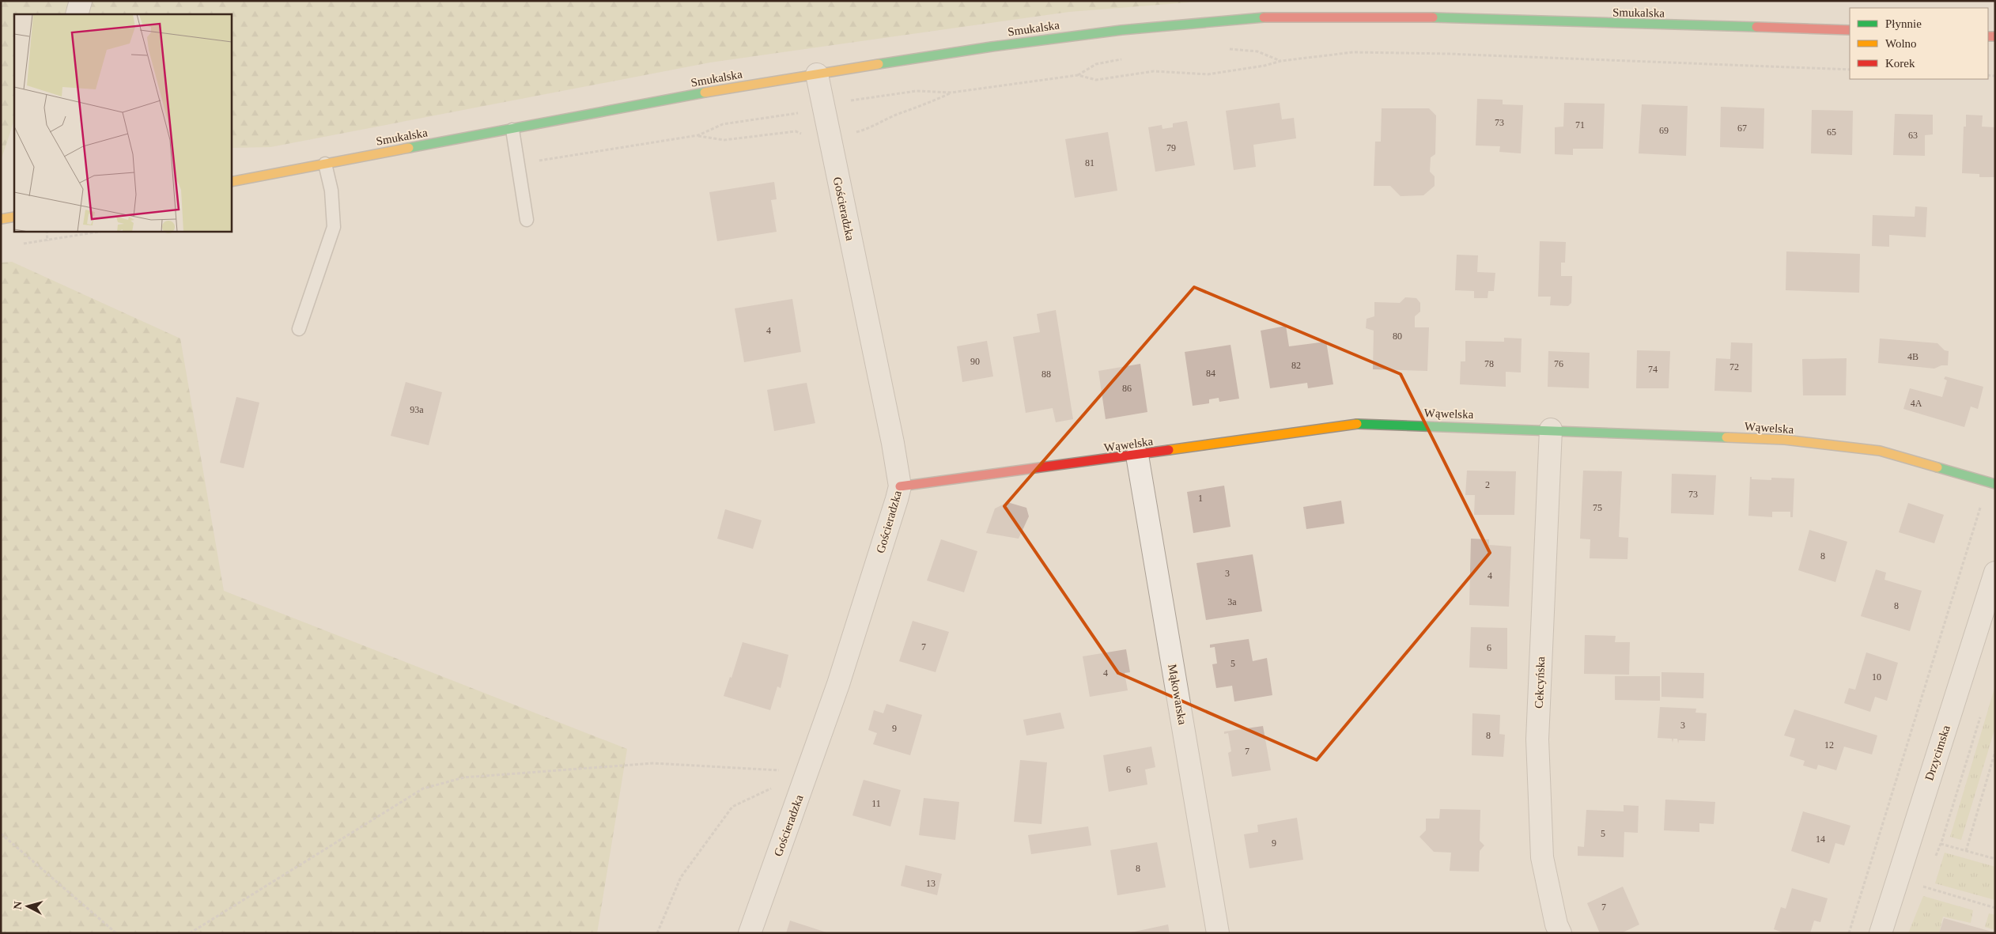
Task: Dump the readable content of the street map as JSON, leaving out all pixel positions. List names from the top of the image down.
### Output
{
  "streets": {
    "street": [
      "Smukalska",
      "Gościeradzka",
      "Wąwelska",
      "Cekcyńska",
      "Mąkowarska",
      "Drzycimska"
    ]
  },
  "crossings": [
    ["Smukalska", "Gościeradzka"],
    ["Gościeradzka", "Wąwelska"],
    ["Wąwelska", "Cekcyńska"],
    ["Wąwelska", "Mąkowarska"]
  ],
  "house_numbers": [
    "73",
    "71",
    "67",
    "69",
    "65",
    "63",
    "79",
    "81",
    "4",
    "80",
    "4B",
    "90",
    "78",
    "76",
    "82",
    "72",
    "74",
    "84",
    "88",
    "86",
    "4A",
    "93a",
    "2",
    "73",
    "1",
    "75",
    "8",
    "3",
    "4",
    "3a",
    "8",
    "7",
    "6",
    "5",
    "4",
    "10",
    "3",
    "9",
    "8",
    "12",
    "7",
    "6",
    "11",
    "5",
    "14",
    "9",
    "8",
    "13",
    "7"
  ],
  "legend": ["Płynnie", "Wolno", "Korek"],
  "north": "left"
}
